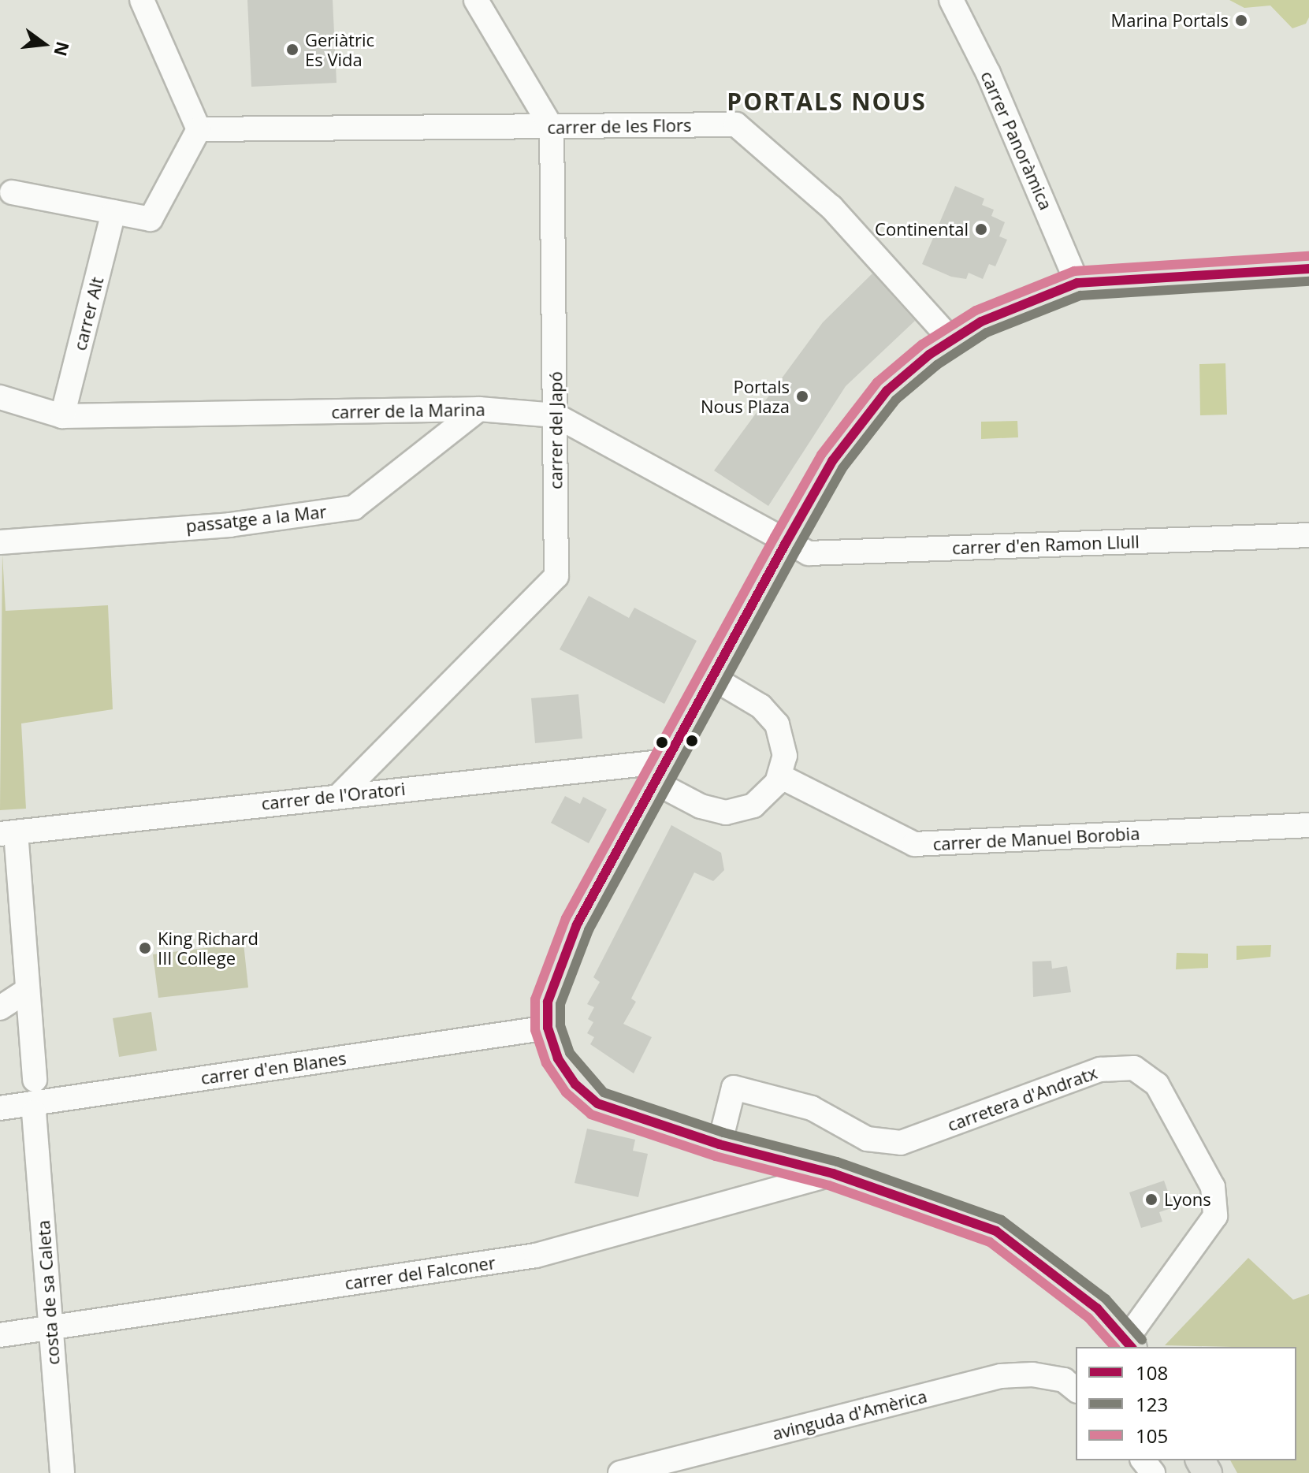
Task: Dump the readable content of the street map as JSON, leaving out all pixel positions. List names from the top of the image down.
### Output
{
  "streets": {
    "main road": ["carretera d'Andratx"],
    "street": [
      "carrer de les Flors",
      "carrer Panoràmica",
      "carrer Alt",
      "carrer de la Marina",
      "carrer del Japó",
      "passatge a la Mar",
      "carrer d'en Ramon Llull",
      "carrer de l'Oratori",
      "carrer de Manuel Borobia",
      "carrer d'en Blanes",
      "carrer del Falconer",
      "costa de sa Caleta",
      "avinguda d'Amèrica"
    ]
  },
  "crossings": [
    ["carrer de les Flors", "carrer del Japó"],
    ["carrer de les Flors", "carretera d'Andratx"],
    ["carrer Panoràmica", "carretera d'Andratx"],
    ["carrer Alt", "carrer de la Marina"],
    ["carrer de la Marina", "carrer del Japó"],
    ["carrer de la Marina", "passatge a la Mar"],
    ["carrer de la Marina", "carrer d'en Ramon Llull"],
    ["carrer de la Marina", "carretera d'Andratx"],
    ["carrer del Japó", "carrer de l'Oratori"],
    ["carrer d'en Ramon Llull", "carretera d'Andratx"],
    ["carrer de l'Oratori", "carrer de Manuel Borobia"],
    ["carrer de l'Oratori", "carretera d'Andratx"],
    ["carrer de Manuel Borobia", "carretera d'Andratx"],
    ["carrer d'en Blanes", "carretera d'Andratx"],
    ["carretera d'Andratx", "carrer del Falconer"],
    ["carrer del Falconer", "costa de sa Caleta"]
  ],
  "districts": ["PORTALS NOUS"],
  "places": [
    "Marina Portals",
    "Geriàtric Es Vida",
    "Continental",
    "Portals Nous Plaza",
    "King Richard III College",
    "Lyons"
  ],
  "lines": ["transit line 105", "transit line 108", "transit line 123"],
  "legend": ["108", "123", "105"],
  "north": "right"
}
